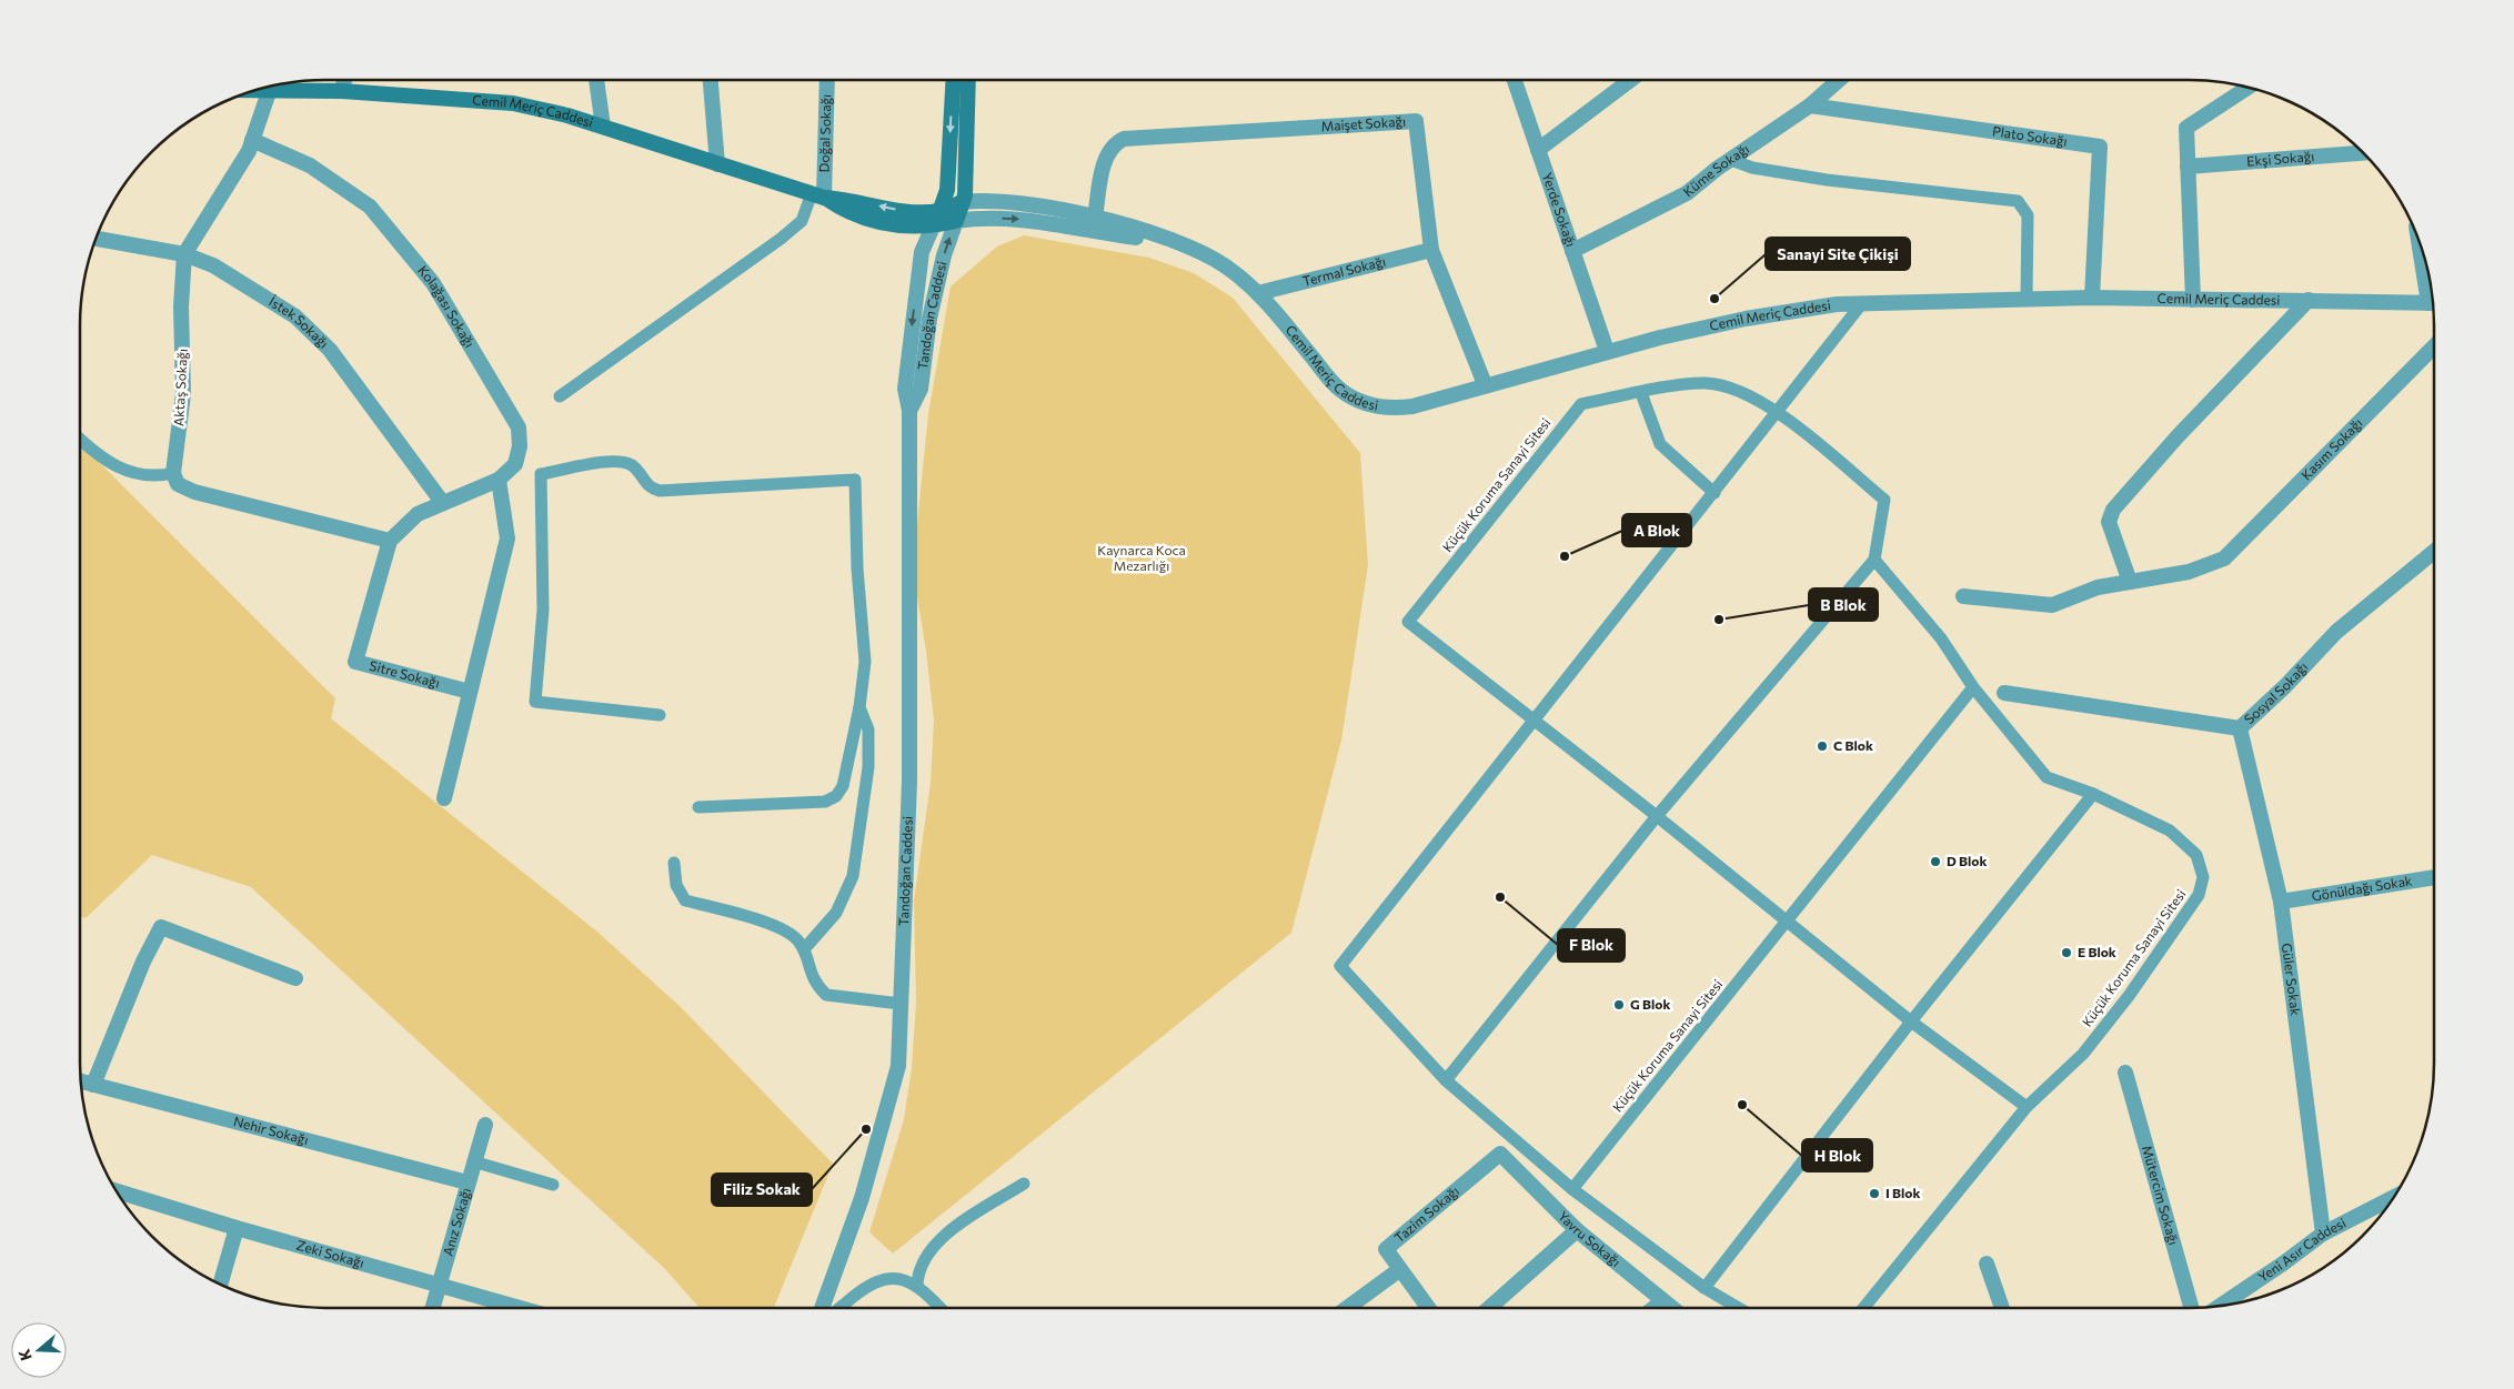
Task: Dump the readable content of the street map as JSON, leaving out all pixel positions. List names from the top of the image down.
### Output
{
  "streets": {
    "main road": ["Cemil Meriç Caddesi"],
    "street": [
      "Maişet Sokağı",
      "Doğal Sokağı",
      "Plato Sokağı",
      "Ekşi Sokağı",
      "Küme Sokağı",
      "Yerde Sokağı",
      "Termal Sokağı",
      "Kolağası Sokağı",
      "Tandoğan Caddesi",
      "İstek Sokağı",
      "Aktaş Sokağı",
      "Kasım Sokağı",
      "Sitre Sokağı",
      "Sosyal Sokağı",
      "Gönüldağı Sokak",
      "Güler Sokak",
      "Nehir Sokağı",
      "Mütercim Sokağı",
      "Tazim Sokağı",
      "Anız Sokağı",
      "Yavru Sokağı",
      "Yeni Asır Caddesi",
      "Zeki Sokağı"
    ],
    "lane": ["Küçük Koruma Sanayi Sitesi"]
  },
  "crossings": [
    ["Cemil Meriç Caddesi", "Maişet Sokağı"],
    ["Cemil Meriç Caddesi", "Doğal Sokağı"],
    ["Cemil Meriç Caddesi", "Plato Sokağı"],
    ["Cemil Meriç Caddesi", "Yerde Sokağı"],
    ["Cemil Meriç Caddesi", "Termal Sokağı"],
    ["Cemil Meriç Caddesi", "Tandoğan Caddesi"],
    ["Cemil Meriç Caddesi", "Aktaş Sokağı"],
    ["Maişet Sokağı", "Termal Sokağı"],
    ["Plato Sokağı", "Küme Sokağı"],
    ["Küme Sokağı", "Yerde Sokağı"],
    ["Kolağası Sokağı", "İstek Sokağı"],
    ["Kolağası Sokağı", "Aktaş Sokağı"],
    ["Kolağası Sokağı", "Sitre Sokağı"],
    ["İstek Sokağı", "Aktaş Sokağı"],
    ["İstek Sokağı", "Sitre Sokağı"],
    ["Sosyal Sokağı", "Güler Sokak"],
    ["Gönüldağı Sokak", "Güler Sokak"],
    ["Güler Sokak", "Yeni Asır Caddesi"],
    ["Nehir Sokağı", "Anız Sokağı"],
    ["Tazim Sokağı", "Yavru Sokağı"],
    ["Anız Sokağı", "Zeki Sokağı"]
  ],
  "parks": ["Kaynarca Koca Mezarlığı"],
  "places": [
    "Sanayi Site Çikişi",
    "A Blok",
    "B Blok",
    "C Blok",
    "D Blok",
    "F Blok",
    "E Blok",
    "G Blok",
    "H Blok",
    "Filiz Sokak",
    "I Blok"
  ],
  "north": "left"
}
